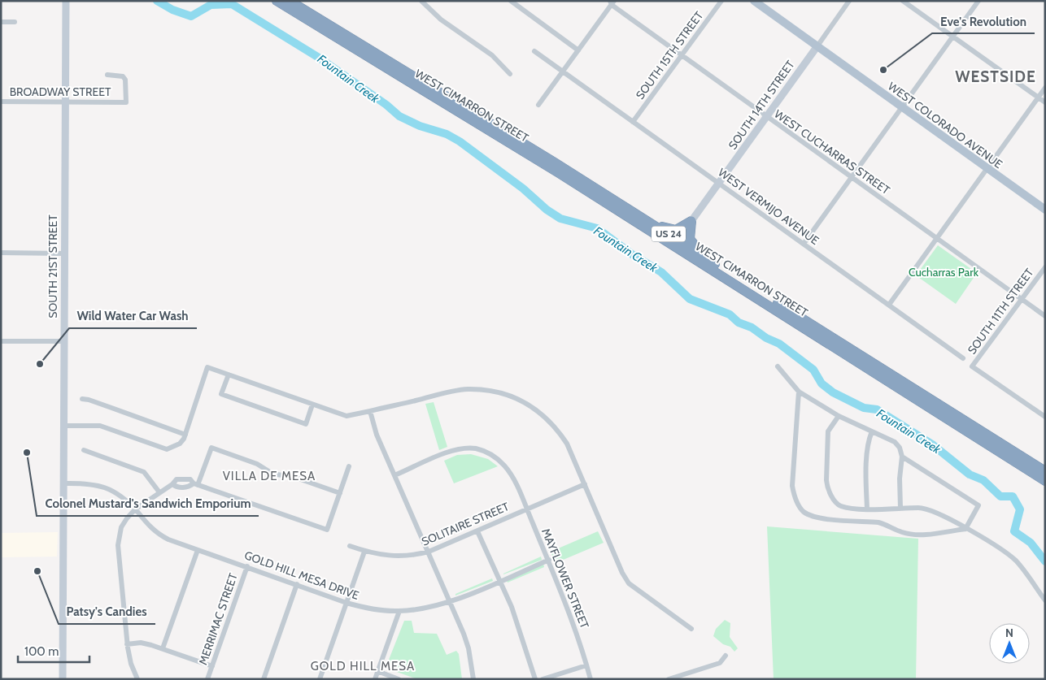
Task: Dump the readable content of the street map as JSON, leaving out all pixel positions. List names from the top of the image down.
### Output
{
  "streets": {
    "highway": ["WEST CIMARRON STREET", "US 24"],
    "main road": ["SOUTH 14TH STREET", "WEST COLORADO AVENUE", "SOUTH 21ST STREET"],
    "street": [
      "SOUTH 15TH STREET",
      "BROADWAY STREET",
      "WEST CUCHARRAS STREET",
      "WEST VERMIJO AVENUE",
      "SOUTH 11TH STREET",
      "SOLITAIRE STREET",
      "GOLD HILL MESA DRIVE",
      "MAYFLOWER STREET",
      "MERRIMAC STREET"
    ]
  },
  "crossings": [
    ["SOUTH 15TH STREET", "WEST CUCHARRAS STREET"],
    ["SOUTH 15TH STREET", "WEST VERMIJO AVENUE"],
    ["BROADWAY STREET", "SOUTH 21ST STREET"],
    ["SOUTH 14TH STREET", "WEST COLORADO AVENUE"],
    ["SOUTH 14TH STREET", "WEST CUCHARRAS STREET"],
    ["SOUTH 14TH STREET", "WEST VERMIJO AVENUE"],
    ["WEST CUCHARRAS STREET", "SOUTH 11TH STREET"],
    ["SOUTH 21ST STREET", "GOLD HILL MESA DRIVE"],
    ["SOLITAIRE STREET", "MAYFLOWER STREET"],
    ["GOLD HILL MESA DRIVE", "MAYFLOWER STREET"],
    ["GOLD HILL MESA DRIVE", "MERRIMAC STREET"]
  ],
  "districts": ["WESTSIDE", "VILLA DE MESA", "GOLD HILL MESA"],
  "water": ["Fountain Creek"],
  "parks": ["Cucharras Park"],
  "places": [
    "Eve's Revolution",
    "Wild Water Car Wash",
    "Colonel Mustard's Sandwich Emporium",
    "Patsy's Candies"
  ],
  "scale_bar": "100 m",
  "north": "top"
}
